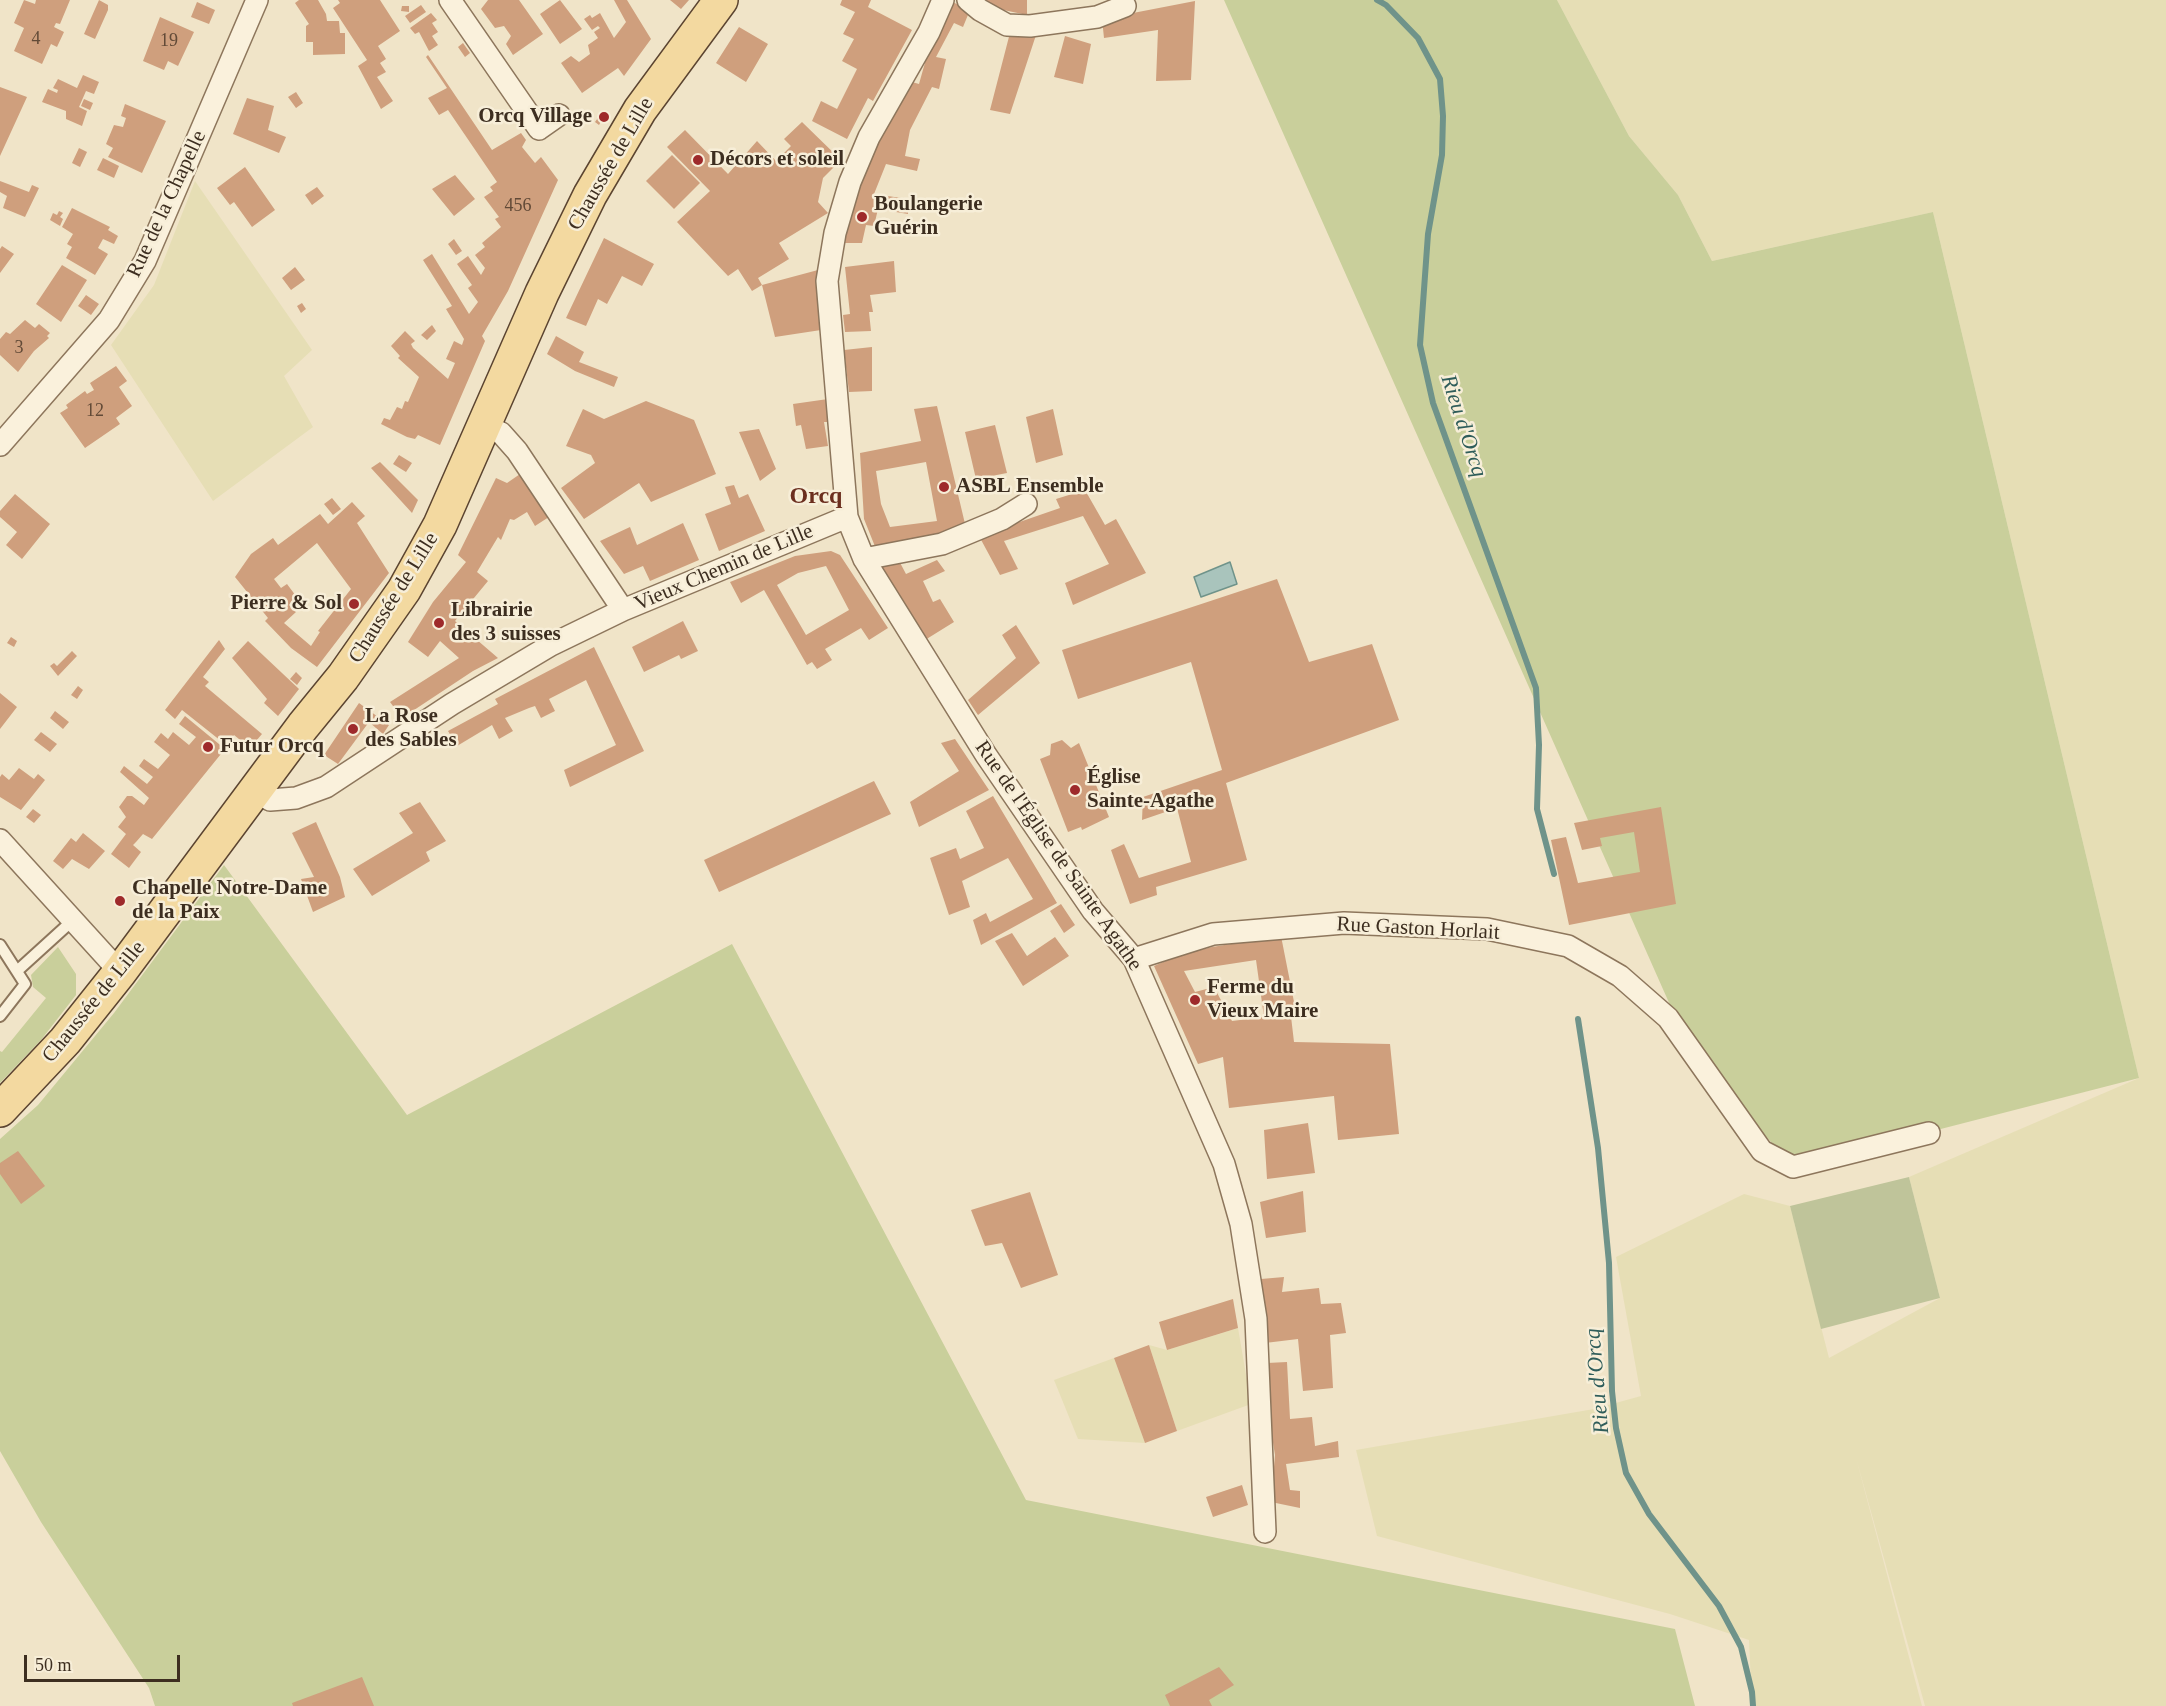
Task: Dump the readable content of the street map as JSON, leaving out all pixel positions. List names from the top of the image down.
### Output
{
  "streets": {
    "main road": ["Chaussée de Lille"],
    "street": [
      "Rue de la Chapelle",
      "Vieux Chemin de Lille",
      "Rue de l'Église de Sainte Agathe",
      "Rue Gaston Horlait"
    ]
  },
  "crossings": [
    ["Chaussée de Lille", "Vieux Chemin de Lille"],
    ["Vieux Chemin de Lille", "Rue de l'Église de Sainte Agathe"],
    ["Rue de l'Église de Sainte Agathe", "Rue Gaston Horlait"]
  ],
  "districts": ["Orcq"],
  "water": ["Rieu d'Orcq"],
  "places": [
    "Orcq Village",
    "Décors et soleil",
    "Boulangerie Guérin",
    "ASBL Ensemble",
    "Pierre & Sol",
    "Librairie des 3 suisses",
    "La Rose des Sables",
    "Futur Orcq",
    "Église Sainte-Agathe",
    "Chapelle Notre-Dame de la Paix",
    "Ferme du Vieux Maire"
  ],
  "house_numbers": [
    "4",
    "19",
    "456",
    "3",
    "12"
  ],
  "scale_bar": "50 m"
}
